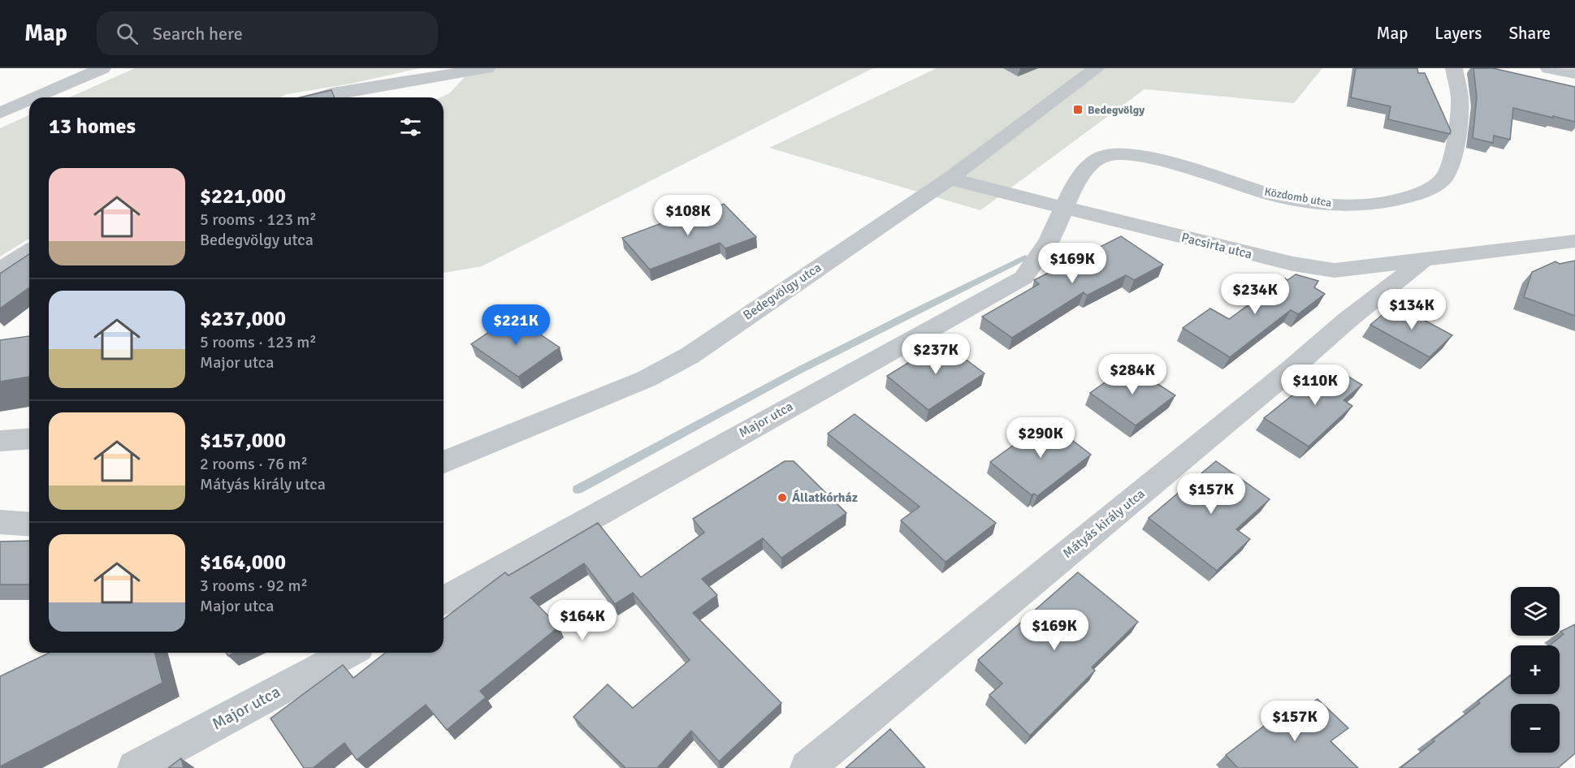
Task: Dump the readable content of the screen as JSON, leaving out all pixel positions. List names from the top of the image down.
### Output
{
  "streets": {
    "street": [
      "Közdomb utca",
      "Pacsirta utca",
      "Bedegvölgy utca",
      "Major utca",
      "Mátyás király utca"
    ]
  },
  "crossings": [
    ["Közdomb utca", "Pacsirta utca"],
    ["Közdomb utca", "Major utca"],
    ["Pacsirta utca", "Bedegvölgy utca"],
    ["Pacsirta utca", "Major utca"],
    ["Pacsirta utca", "Mátyás király utca"]
  ],
  "places": {
    "transit": ["Bedegvölgy"],
    "other": ["Állatkórház"]
  },
  "page": {
    "header": "Map",
    "search": "Search here",
    "nav": ["Map", "Layers", "Share"],
    "heading": "13 homes",
    "list": [
      {
        "name": "$221,000",
        "note": "5 rooms · 123 m² · Bedegvölgy utca"
      },
      {
        "name": "$237,000",
        "note": "5 rooms · 123 m² · Major utca"
      },
      {
        "name": "$157,000",
        "note": "2 rooms · 76 m² · Mátyás király utca"
      },
      {
        "name": "$164,000",
        "note": "3 rooms · 92 m² · Major utca"
      }
    ],
    "price": [
      "$108K",
      "$169K",
      "$234K",
      "$134K",
      "$221K",
      "$237K",
      "$284K",
      "$110K",
      "$290K",
      "$157K",
      "$164K",
      "$169K",
      "$157K"
    ],
    "map_buttons": ["+", "−"]
  }
}
